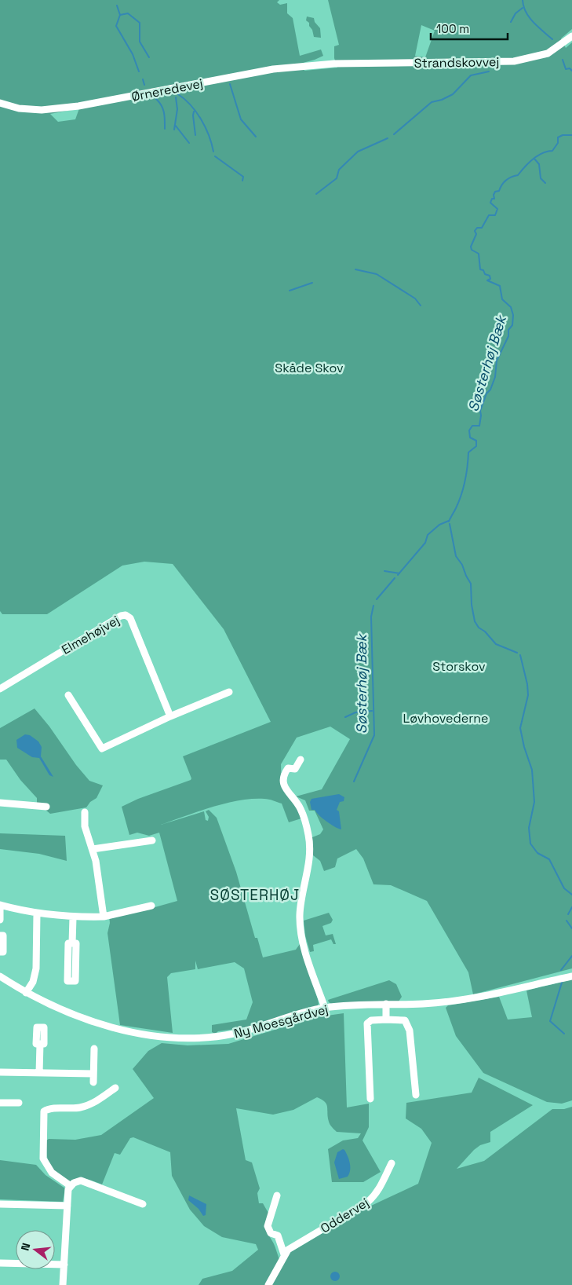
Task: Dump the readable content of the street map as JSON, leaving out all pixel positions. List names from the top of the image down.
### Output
{
  "streets": {
    "street": [
      "Strandskovvej",
      "Ørneredevej",
      "Elmehøjvej",
      "Ny Moesgårdvej",
      "Oddervej"
    ]
  },
  "crossings": [
    ["Strandskovvej", "Ørneredevej"]
  ],
  "districts": ["SØSTERHØJ"],
  "water": ["Søsterhøj Bæk"],
  "parks": ["Skåde Skov", "Storskov", "Løvhovederne"],
  "scale_bar": "100 m",
  "north": "left"
}
